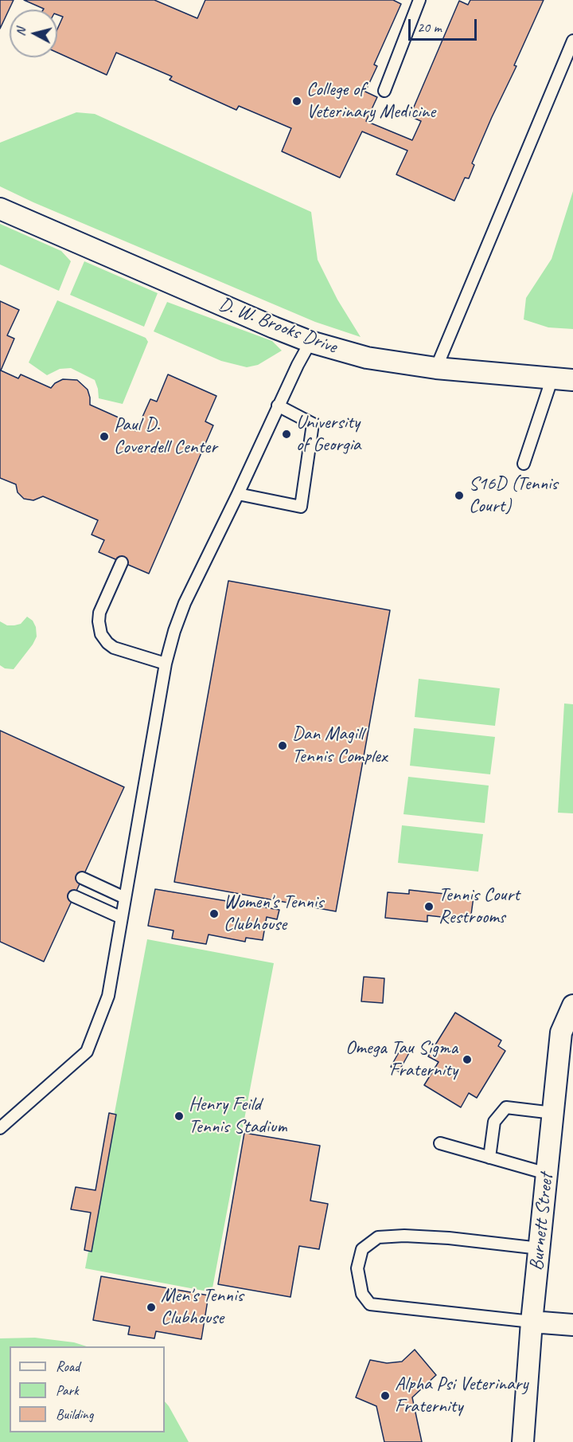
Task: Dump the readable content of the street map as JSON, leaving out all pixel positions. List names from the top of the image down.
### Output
{
  "streets": {
    "street": ["D. W. Brooks Drive", "Burnett Street"]
  },
  "places": [
    "College of Veterinary Medicine",
    "University of Georgia",
    "Paul D. Coverdell Center",
    "S16D (Tennis Court)",
    "Dan Magill Tennis Complex",
    "Tennis Court Restrooms",
    "Women's Tennis Clubhouse",
    "Omega Tau Sigma Fraternity",
    "Henry Feild Tennis Stadium",
    "Men's Tennis Clubhouse",
    "Alpha Psi Veterinary Fraternity"
  ],
  "legend": ["Road", "Park", "Building"],
  "scale_bar": "20 m",
  "north": "left"
}
